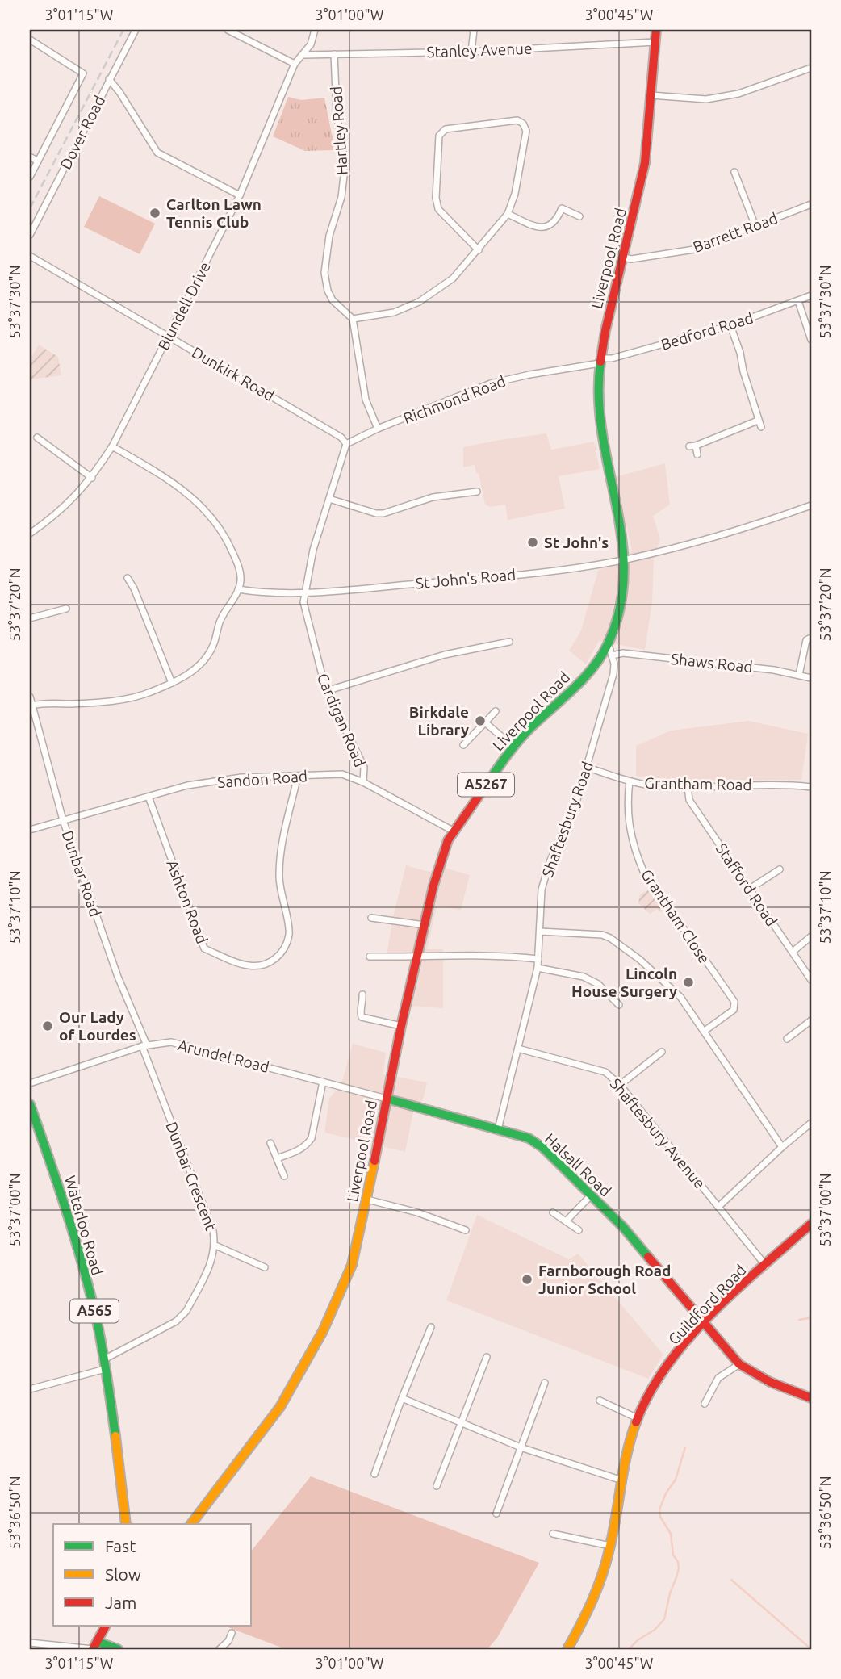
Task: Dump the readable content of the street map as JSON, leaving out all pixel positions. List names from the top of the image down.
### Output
{
  "streets": {
    "main road": [
      "Liverpool Road",
      "A5267",
      "Halsall Road",
      "Waterloo Road",
      "Guildford Road",
      "A565"
    ],
    "street": [
      "Stanley Avenue",
      "Hartley Road",
      "Dover Road",
      "Barrett Road",
      "Blundell Drive",
      "Bedford Road",
      "Dunkirk Road",
      "Richmond Road",
      "St John's Road",
      "Shaws Road",
      "Cardigan Road",
      "Sandon Road",
      "Grantham Road",
      "Shaftesbury Road",
      "Dunbar Road",
      "Stafford Road",
      "Ashton Road",
      "Grantham Close",
      "Arundel Road",
      "Shaftesbury Avenue",
      "Dunbar Crescent"
    ]
  },
  "crossings": [
    ["Stanley Avenue", "Hartley Road"],
    ["Stanley Avenue", "Liverpool Road"],
    ["Stanley Avenue", "Blundell Drive"],
    ["Barrett Road", "Liverpool Road"],
    ["Liverpool Road", "Bedford Road"],
    ["Liverpool Road", "Richmond Road"],
    ["Liverpool Road", "St John's Road"],
    ["Liverpool Road", "Sandon Road"],
    ["Liverpool Road", "Shaftesbury Road"],
    ["Liverpool Road", "Arundel Road"],
    ["Liverpool Road", "Halsall Road"],
    ["Blundell Drive", "Dunkirk Road"],
    ["Bedford Road", "Richmond Road"],
    ["Dunkirk Road", "Richmond Road"],
    ["Dunkirk Road", "Cardigan Road"],
    ["Richmond Road", "Cardigan Road"],
    ["St John's Road", "Cardigan Road"],
    ["Shaws Road", "Shaftesbury Road"],
    ["Cardigan Road", "Sandon Road"],
    ["Sandon Road", "Dunbar Road"],
    ["Sandon Road", "Ashton Road"],
    ["Grantham Road", "Shaftesbury Road"],
    ["Grantham Road", "Stafford Road"],
    ["Grantham Road", "Grantham Close"],
    ["Shaftesbury Road", "Shaftesbury Avenue"],
    ["Shaftesbury Road", "Halsall Road"],
    ["Dunbar Road", "Arundel Road"],
    ["Dunbar Road", "Dunbar Crescent"],
    ["Arundel Road", "Halsall Road"],
    ["Arundel Road", "Dunbar Crescent"],
    ["Shaftesbury Avenue", "Guildford Road"],
    ["Halsall Road", "Guildford Road"],
    ["Dunbar Crescent", "Waterloo Road"]
  ],
  "places": [
    "Carlton Lawn Tennis Club",
    "St John's",
    "Birkdale Library",
    "Lincoln House Surgery",
    "Our Lady of Lourdes",
    "Farnborough Road Junior School"
  ],
  "legend": ["Fast", "Slow", "Jam"],
  "coordinates": [
    "3°01'15\"W",
    "3°01'00\"W",
    "3°00'45\"W",
    "53°37'30\"N",
    "53°37'20\"N",
    "53°37'10\"N",
    "53°37'00\"N",
    "53°36'50\"N"
  ]
}
